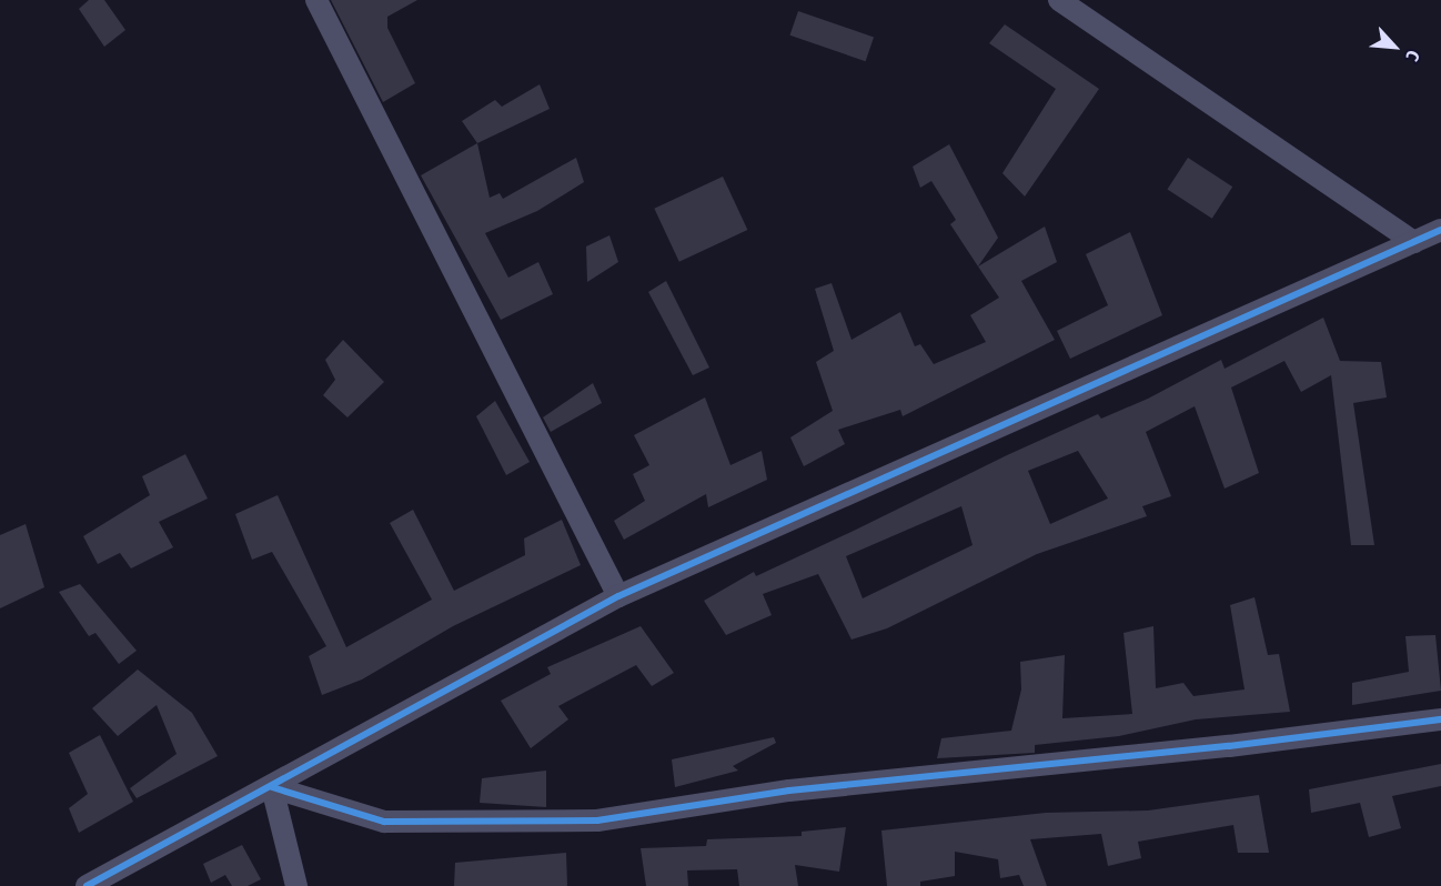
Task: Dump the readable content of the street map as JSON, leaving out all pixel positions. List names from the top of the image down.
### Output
{
  "north": "bottom right"
}
